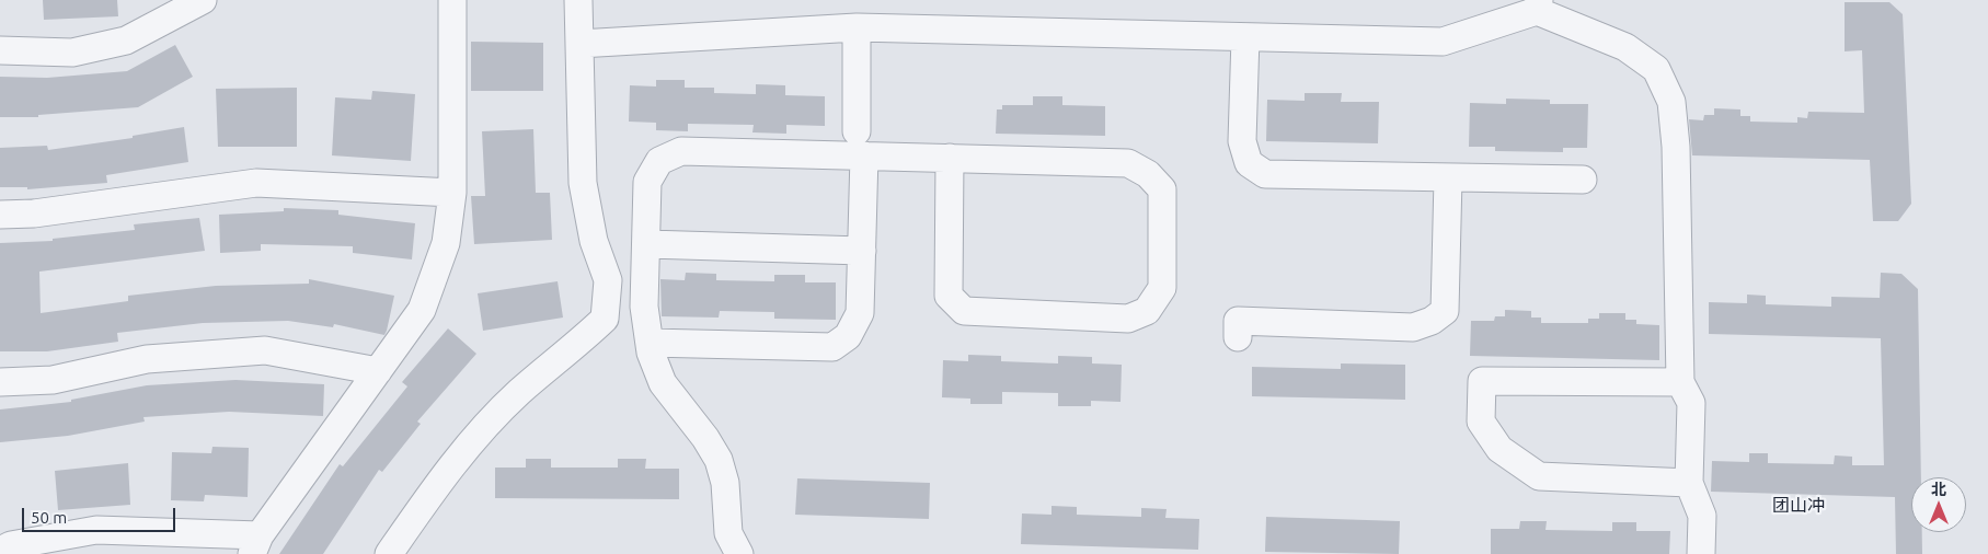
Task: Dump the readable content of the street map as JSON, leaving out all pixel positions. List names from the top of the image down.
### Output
{
  "districts": ["团山冲"],
  "scale_bar": "50 m",
  "north": "top"
}
